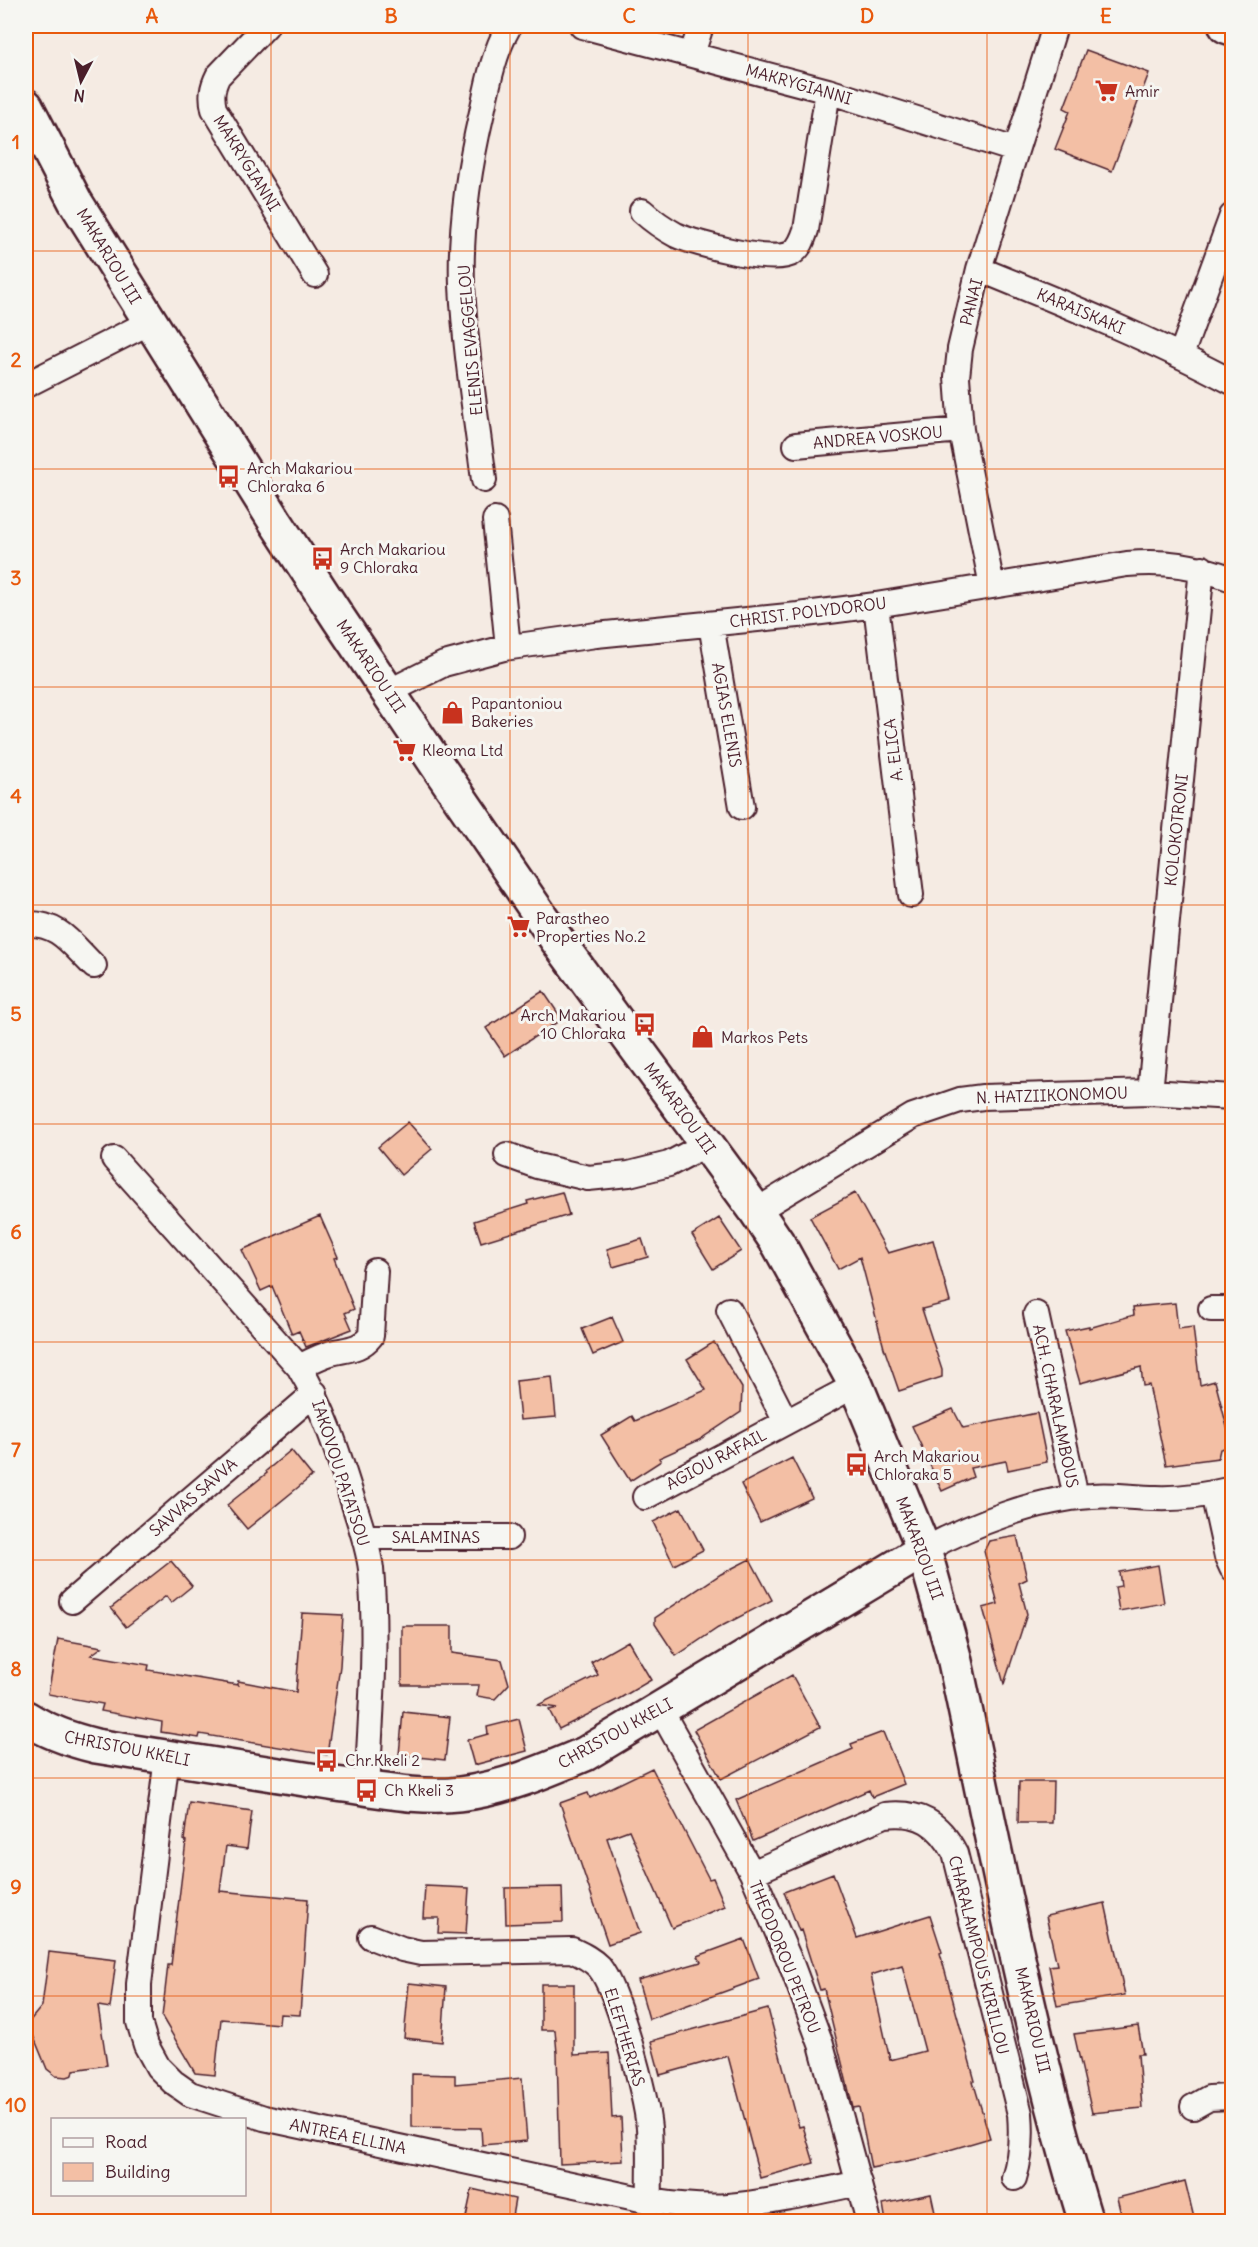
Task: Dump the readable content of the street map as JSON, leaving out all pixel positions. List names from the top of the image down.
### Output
{
  "streets": {
    "main road": ["MAKARIOU III", "CHRISTOU KKELI"],
    "street": [
      "MAKRYGIANNI",
      "PANAI",
      "KARAISKAKI",
      "ELENIS EVAGGELOU",
      "ANDREA VOSKOU",
      "CHRIST. POLYDOROU",
      "AGIAS ELENIS",
      "A. ELICA",
      "KOLOKOTRONI",
      "N. HATZIIKONOMOU",
      "ACH. CHARALAMBOUS",
      "AGIOU RAFAIL",
      "IAKOVOU PATATSOU",
      "SAVVAS SAVVA",
      "SALAMINAS",
      "CHARALAMPOUS KIRILLOU",
      "THEODOROU PETROU",
      "ELEFTHERIAS",
      "ANTREA ELLINA"
    ]
  },
  "crossings": [
    ["MAKRYGIANNI", "PANAI"],
    ["MAKARIOU III", "CHRIST. POLYDOROU"],
    ["MAKARIOU III", "N. HATZIIKONOMOU"],
    ["MAKARIOU III", "AGIOU RAFAIL"],
    ["MAKARIOU III", "CHRISTOU KKELI"],
    ["PANAI", "KARAISKAKI"],
    ["PANAI", "ANDREA VOSKOU"],
    ["PANAI", "CHRIST. POLYDOROU"],
    ["CHRIST. POLYDOROU", "AGIAS ELENIS"],
    ["CHRIST. POLYDOROU", "A. ELICA"],
    ["CHRIST. POLYDOROU", "KOLOKOTRONI"],
    ["KOLOKOTRONI", "N. HATZIIKONOMOU"],
    ["IAKOVOU PATATSOU", "SAVVAS SAVVA"],
    ["IAKOVOU PATATSOU", "SALAMINAS"],
    ["IAKOVOU PATATSOU", "CHRISTOU KKELI"],
    ["CHRISTOU KKELI", "THEODOROU PETROU"],
    ["CHRISTOU KKELI", "ANTREA ELLINA"],
    ["CHARALAMPOUS KIRILLOU", "THEODOROU PETROU"],
    ["THEODOROU PETROU", "ANTREA ELLINA"],
    ["ELEFTHERIAS", "ANTREA ELLINA"]
  ],
  "places": {
    "supermarket": ["Amir", "Kleoma Ltd", "Parastheo Properties No.2"],
    "bus stop": [
      "Arch Makariou Chloraka 6",
      "Arch Makariou 9 Chloraka",
      "Arch Makariou 10 Chloraka",
      "Arch Makariou Chloraka 5",
      "Chr.Kkeli 2",
      "Ch Kkeli 3"
    ],
    "shop": ["Papantoniou Bakeries", "Markos Pets"]
  },
  "legend": ["Road", "Building"],
  "north": "bottom",
  "grid": {
    "columns": [
      "A",
      "B",
      "C",
      "D",
      "E"
    ],
    "rows": [
      "1",
      "2",
      "3",
      "4",
      "5",
      "6",
      "7",
      "8",
      "9",
      "10"
    ]
  }
}
